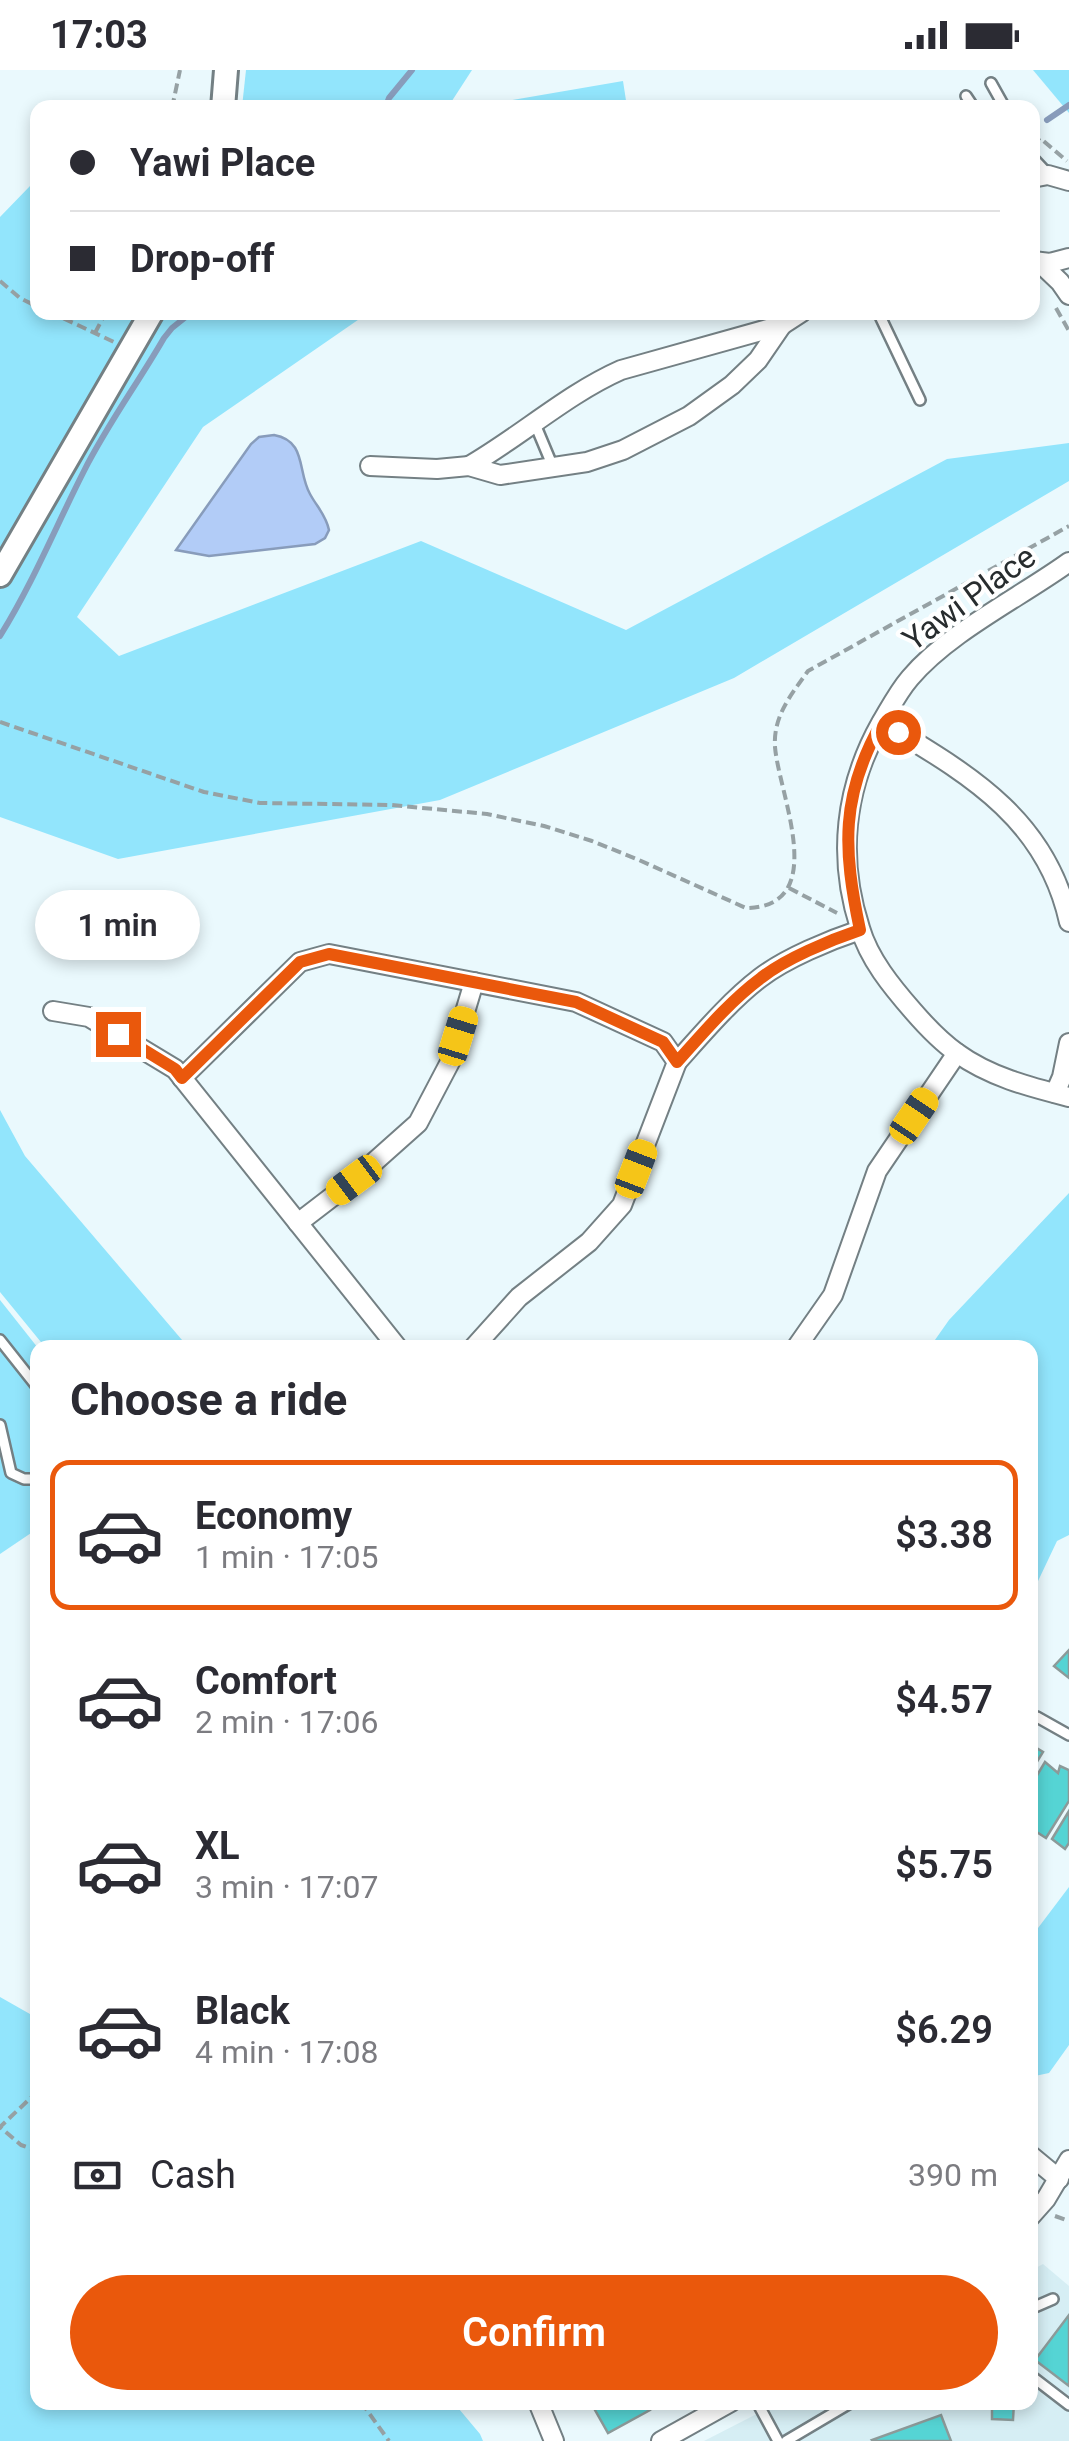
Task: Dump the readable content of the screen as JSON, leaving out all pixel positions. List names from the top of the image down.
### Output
{
  "streets": {
    "street": ["Yawi Place"]
  },
  "page": {
    "status": "17:03",
    "banner": ["Yawi Place", "Drop-off"],
    "bubble": "1 min",
    "heading": "Choose a ride",
    "list": [
      {
        "name": "Economy",
        "note": "1 min · 17:05",
        "value": "$3.38"
      },
      {
        "name": "Comfort",
        "note": "2 min · 17:06",
        "value": "$4.57"
      },
      {
        "name": "XL",
        "note": "3 min · 17:07",
        "value": "$5.75"
      },
      {
        "name": "Black",
        "note": "4 min · 17:08",
        "value": "$6.29"
      }
    ],
    "pay": ["Cash", "390 m"],
    "buttons": "Confirm"
  }
}
